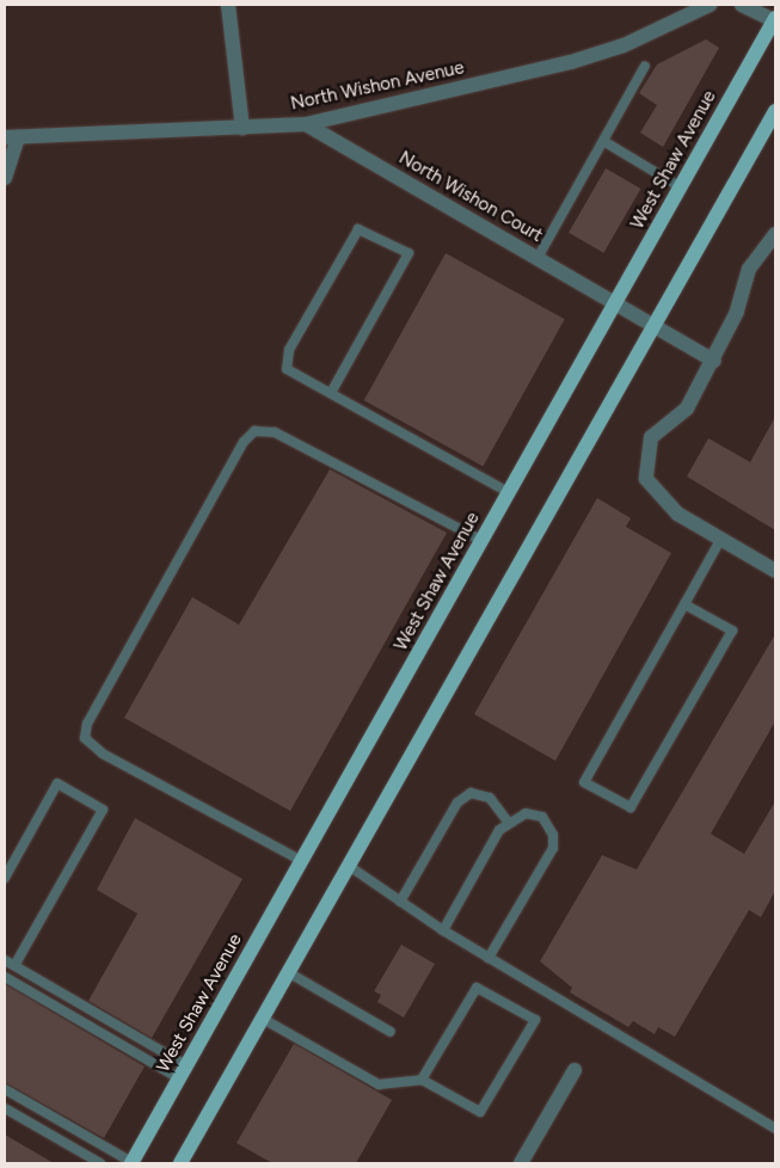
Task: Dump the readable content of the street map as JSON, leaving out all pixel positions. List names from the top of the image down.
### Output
{
  "streets": {
    "main road": ["West Shaw Avenue"],
    "street": ["North Wishon Avenue", "North Wishon Court"]
  },
  "crossings": [
    ["North Wishon Avenue", "North Wishon Court"],
    ["West Shaw Avenue", "North Wishon Court"]
  ]
}
